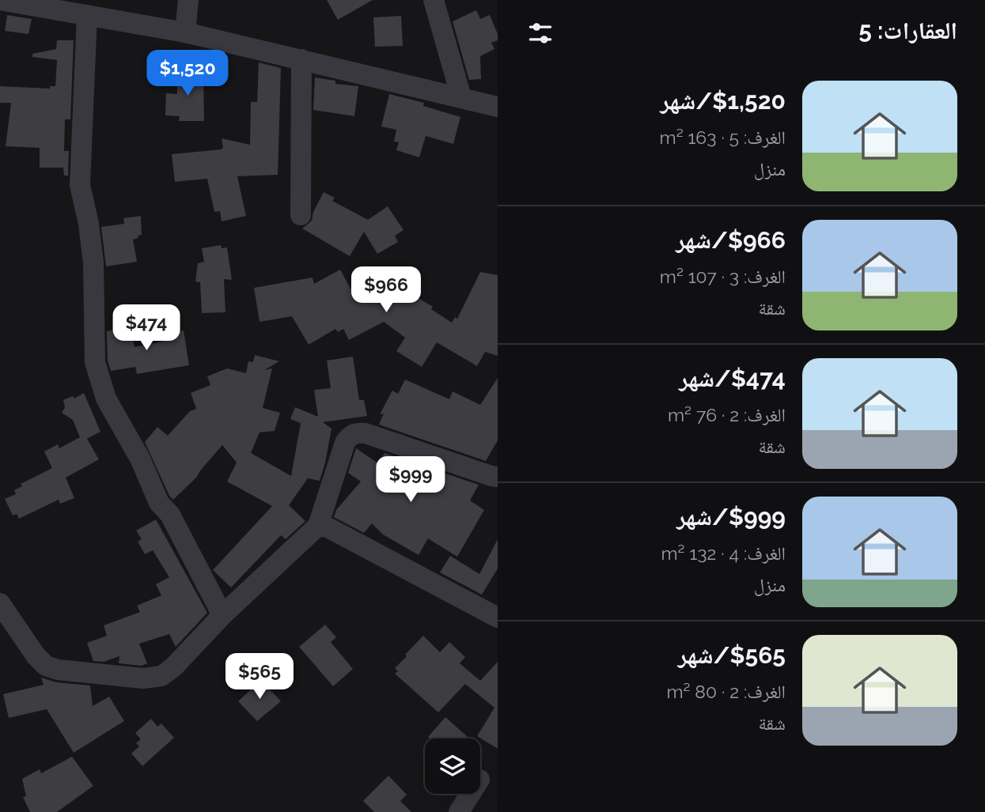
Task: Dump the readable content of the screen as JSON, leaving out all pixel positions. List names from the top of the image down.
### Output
{
  "page": {
    "heading": "العقارات: 5",
    "price": [
      "$1,520",
      "$966",
      "$474",
      "$999",
      "$565"
    ],
    "list": [
      {
        "name": "$1,520/شهر",
        "note": "الغرف: 5 · 163 m² · منزل"
      },
      {
        "name": "$966/شهر",
        "note": "الغرف: 3 · 107 m² · شقة"
      },
      {
        "name": "$474/شهر",
        "note": "الغرف: 2 · 76 m² · شقة"
      },
      {
        "name": "$999/شهر",
        "note": "الغرف: 4 · 132 m² · منزل"
      },
      {
        "name": "$565/شهر",
        "note": "الغرف: 2 · 80 m² · شقة"
      }
    ]
  }
}
